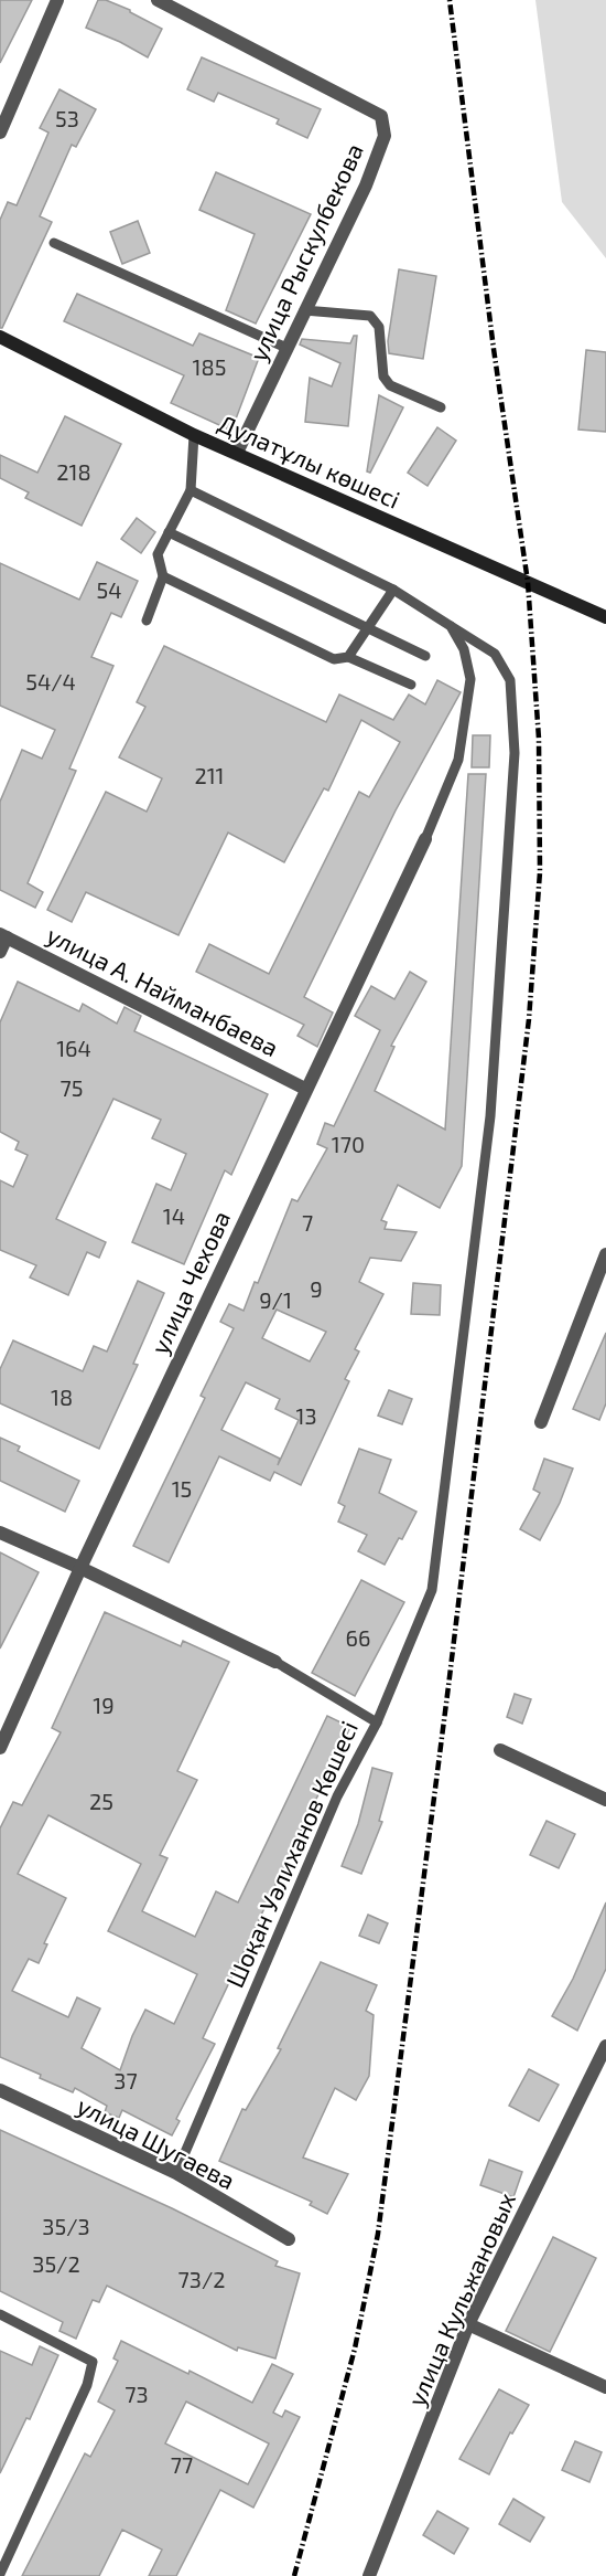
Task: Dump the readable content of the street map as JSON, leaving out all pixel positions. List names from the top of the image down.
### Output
{
  "streets": {
    "street": [
      "улица Рыскулбекова",
      "Дулатұлы көшесі",
      "улица А. Найманбаева",
      "улица Чехова",
      "Шоқан Уәлиханов Көшесі",
      "улица Шугаева",
      "улица Кульжановых"
    ]
  },
  "crossings": [
    ["улица Рыскулбекова", "Дулатұлы көшесі"],
    ["улица А. Найманбаева", "улица Чехова"],
    ["улица Чехова", "Шоқан Уәлиханов Көшесі"],
    ["Шоқан Уәлиханов Көшесі", "улица Шугаева"]
  ],
  "house_numbers": [
    "53",
    "185",
    "218",
    "54",
    "54/4",
    "211",
    "164",
    "75",
    "170",
    "14",
    "7",
    "9",
    "9/1",
    "18",
    "13",
    "15",
    "66",
    "19",
    "25",
    "37",
    "35/3",
    "35/2",
    "73/2",
    "73",
    "77"
  ]
}
